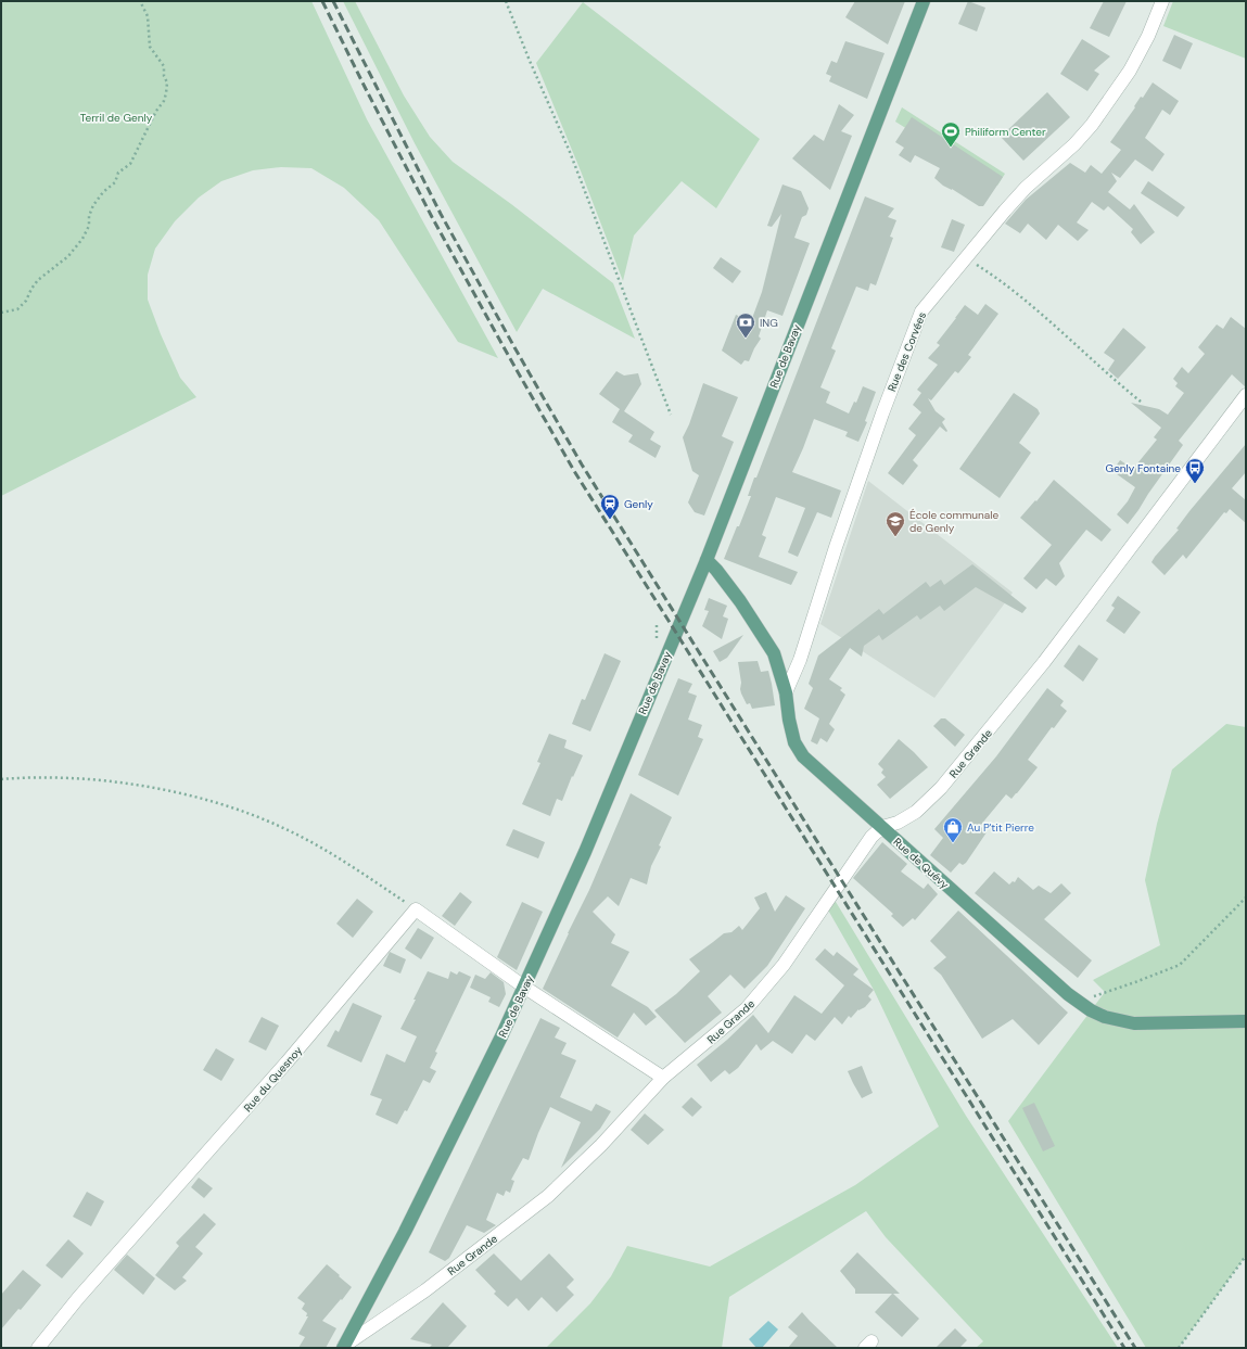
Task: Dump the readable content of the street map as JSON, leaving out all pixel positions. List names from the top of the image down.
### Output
{
  "streets": {
    "main road": ["Rue de Bavay", "Rue de Quévy"],
    "street": ["Rue des Corvées", "Rue Grande", "Rue du Quesnoy"]
  },
  "crossings": [
    ["Rue des Corvées", "Rue de Quévy"],
    ["Rue de Bavay", "Rue Grande"],
    ["Rue de Bavay", "Rue de Quévy"],
    ["Rue Grande", "Rue de Quévy"]
  ],
  "parks": ["Terril de Genly"],
  "places": {
    "sports": ["Philiform Center"],
    "bank": ["ING"],
    "bus stop": ["Genly Fontaine"],
    "station": ["Genly"],
    "school or university": ["École communale de Genly"],
    "shop": ["Au P'tit Pierre"]
  }
}
